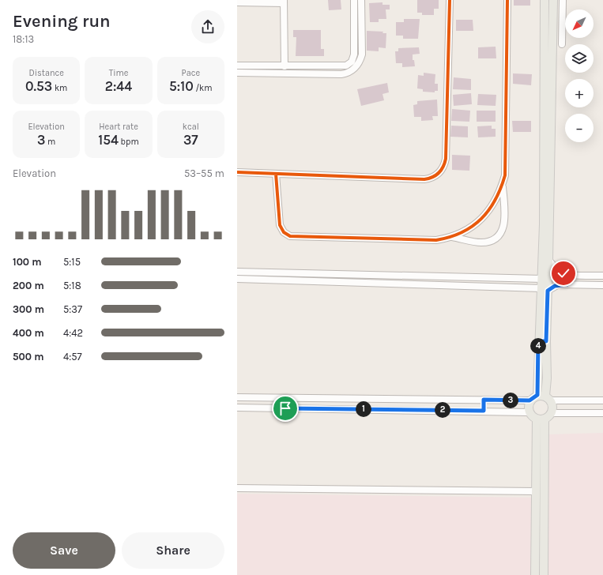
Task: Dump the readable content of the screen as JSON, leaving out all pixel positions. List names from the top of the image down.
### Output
{
  "north": "bottom left",
  "page": {
    "heading": ["Evening run", "18:13"],
    "map_buttons": ["+", "−"],
    "stats": [
      ["Distance", "0.53 km"],
      ["Time", "2:44"],
      ["Pace", "5:10 /km"],
      ["Elevation", "3 m"],
      ["Heart rate", "154 bpm"],
      ["kcal", "37"]
    ],
    "chart": ["Elevation", "53–55 m"],
    "list": [
      {
        "name": "100 m",
        "note": "5:15"
      },
      {
        "name": "200 m",
        "note": "5:18"
      },
      {
        "name": "300 m",
        "note": "5:37"
      },
      {
        "name": "400 m",
        "note": "4:42"
      },
      {
        "name": "500 m",
        "note": "4:57"
      }
    ],
    "pins": [
      "4",
      "3",
      "1",
      "2"
    ],
    "buttons": ["Save", "Share"]
  }
}
